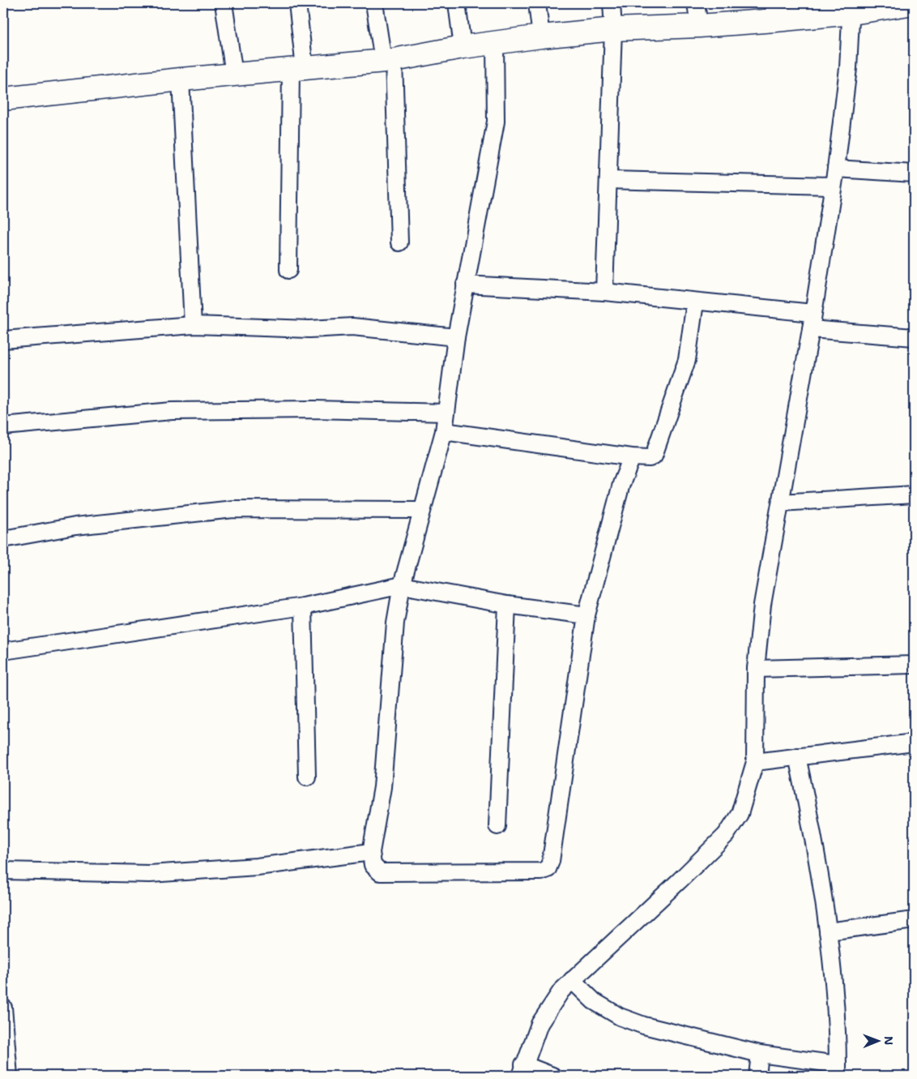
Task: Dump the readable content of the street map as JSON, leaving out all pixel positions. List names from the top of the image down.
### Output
{
  "north": "right"
}
